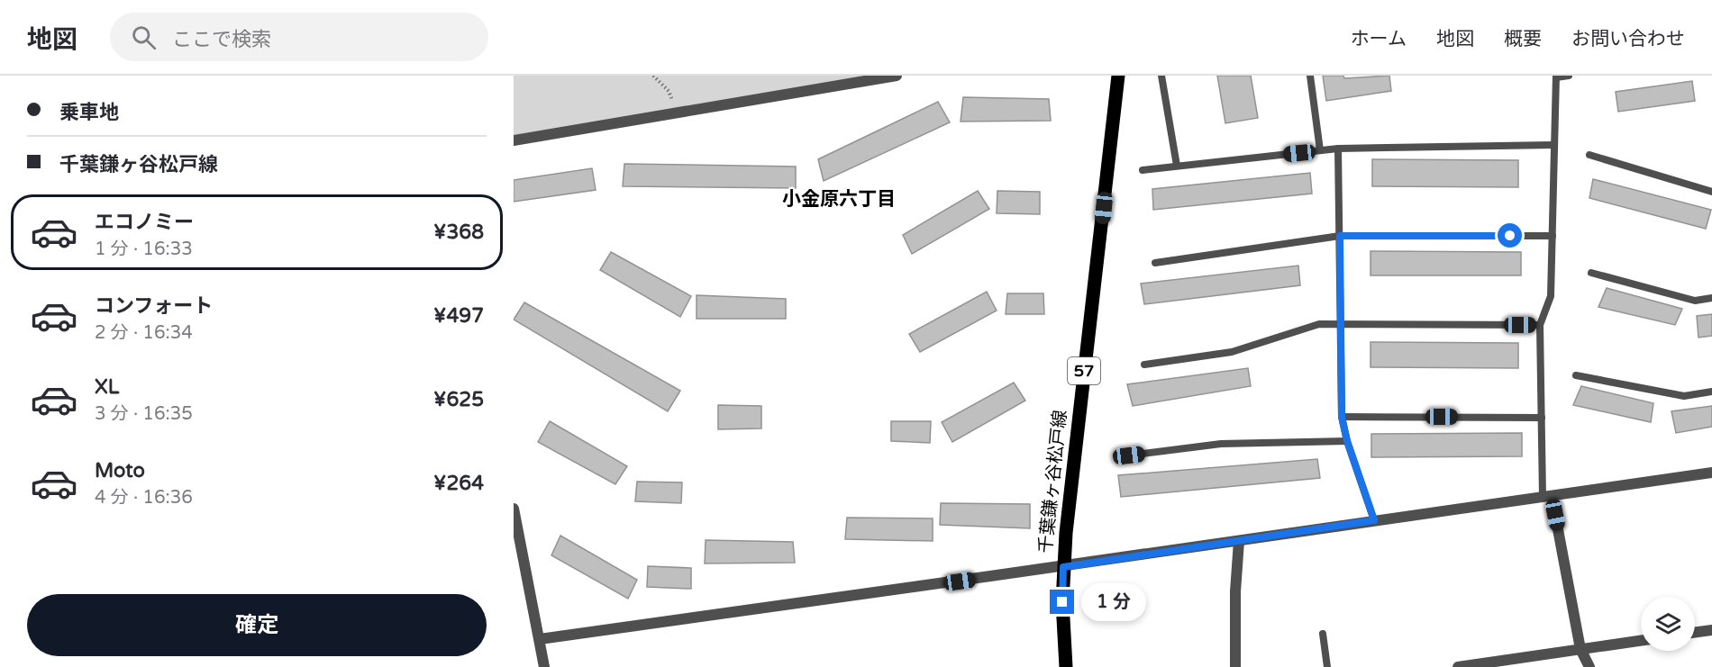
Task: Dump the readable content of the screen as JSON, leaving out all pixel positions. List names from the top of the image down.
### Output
{
  "streets": {
    "main road": ["57", "千葉鎌ヶ谷松戸線"]
  },
  "districts": ["小金原六丁目"],
  "page": {
    "header": "地図",
    "search": "ここで検索",
    "nav": [
      "ホーム",
      "地図",
      "概要",
      "お問い合わせ"
    ],
    "banner": ["乗車地", "千葉鎌ヶ谷松戸線"],
    "list": [
      {
        "name": "エコノミー",
        "note": "1 分 · 16:33",
        "value": "¥368"
      },
      {
        "name": "コンフォート",
        "note": "2 分 · 16:34",
        "value": "¥497"
      },
      {
        "name": "XL",
        "note": "3 分 · 16:35",
        "value": "¥625"
      },
      {
        "name": "Moto",
        "note": "4 分 · 16:36",
        "value": "¥264"
      }
    ],
    "buttons": "確定",
    "bubble": "1 分"
  }
}
